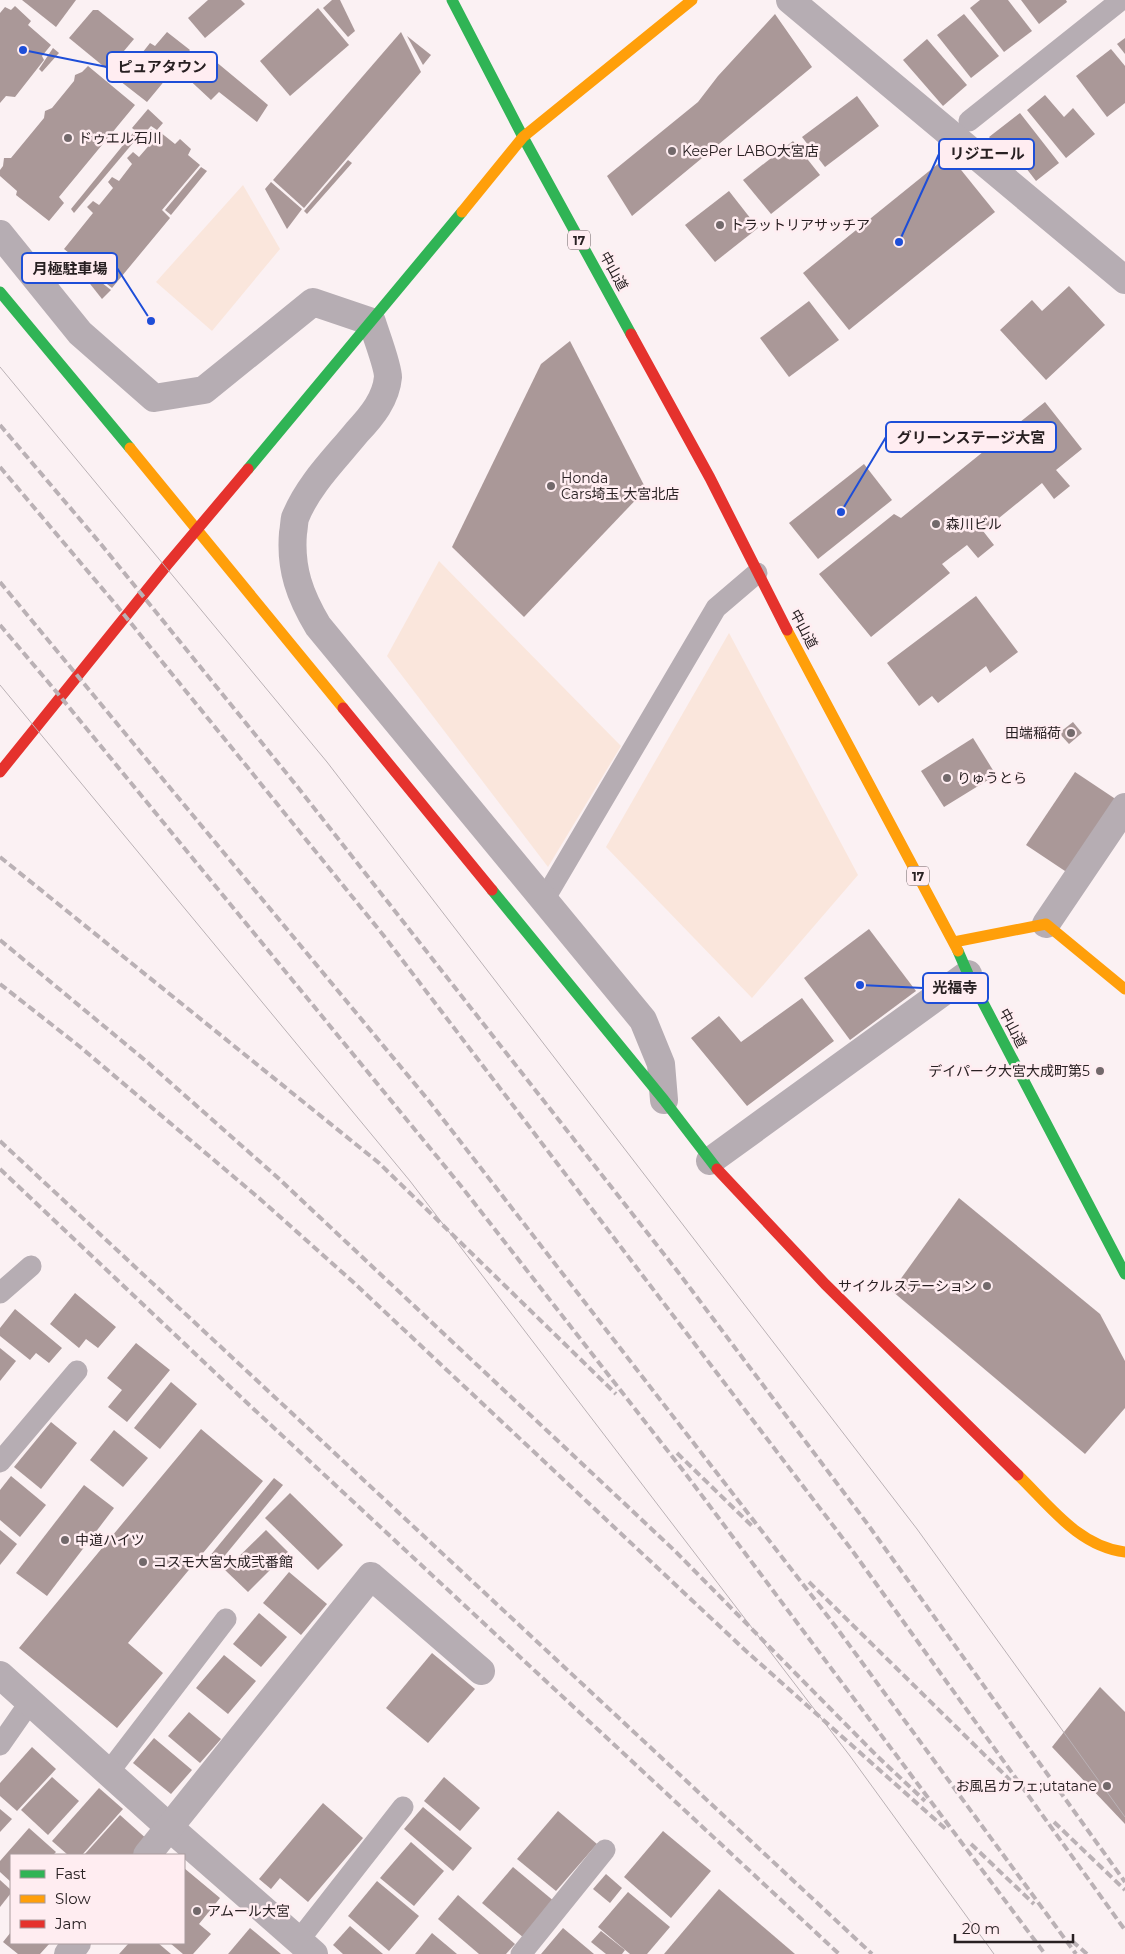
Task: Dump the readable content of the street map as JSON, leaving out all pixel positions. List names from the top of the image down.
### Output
{
  "streets": {
    "main road": ["17", "中山道"]
  },
  "places": [
    "ピュアタウン",
    "ドゥエル石川",
    "KeePer LABO大宮店",
    "トラットリアサッチア",
    "リジエール",
    "月極駐車場",
    "Honda Cars埼玉 大宮北店",
    "グリーンステージ大宮",
    "森川ビル",
    "田端稲荷",
    "りゅうとら",
    "光福寺",
    "デイパーク大宮大成町第5",
    "サイクルステーション",
    "中道ハイツ",
    "コスモ大宮大成弐番館",
    "お風呂カフェ;utatane",
    "アムール大宮"
  ],
  "legend": ["Fast", "Slow", "Jam"],
  "scale_bar": "20 m"
}
